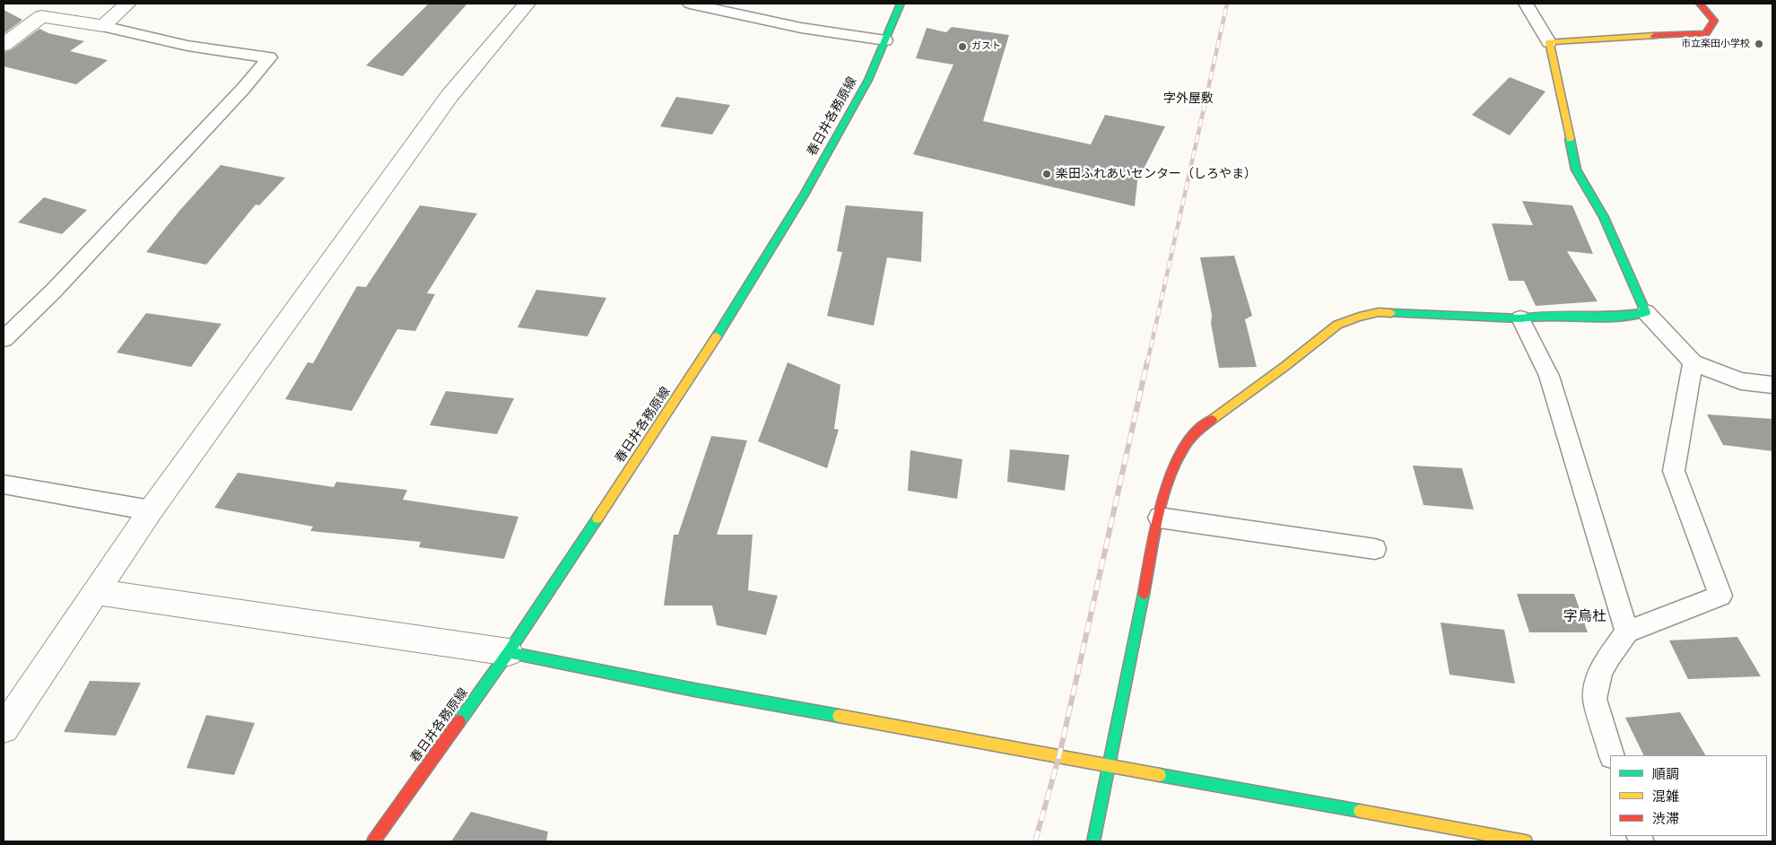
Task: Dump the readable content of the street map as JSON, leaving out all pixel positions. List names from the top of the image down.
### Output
{
  "streets": {
    "street": ["春日井各務原線"]
  },
  "districts": ["字外屋敷", "字烏杜"],
  "places": ["市立楽田小学校", "ガスト", "楽田ふれあいセンター（しろやま）"],
  "legend": ["順調", "混雑", "渋滞"]
}
